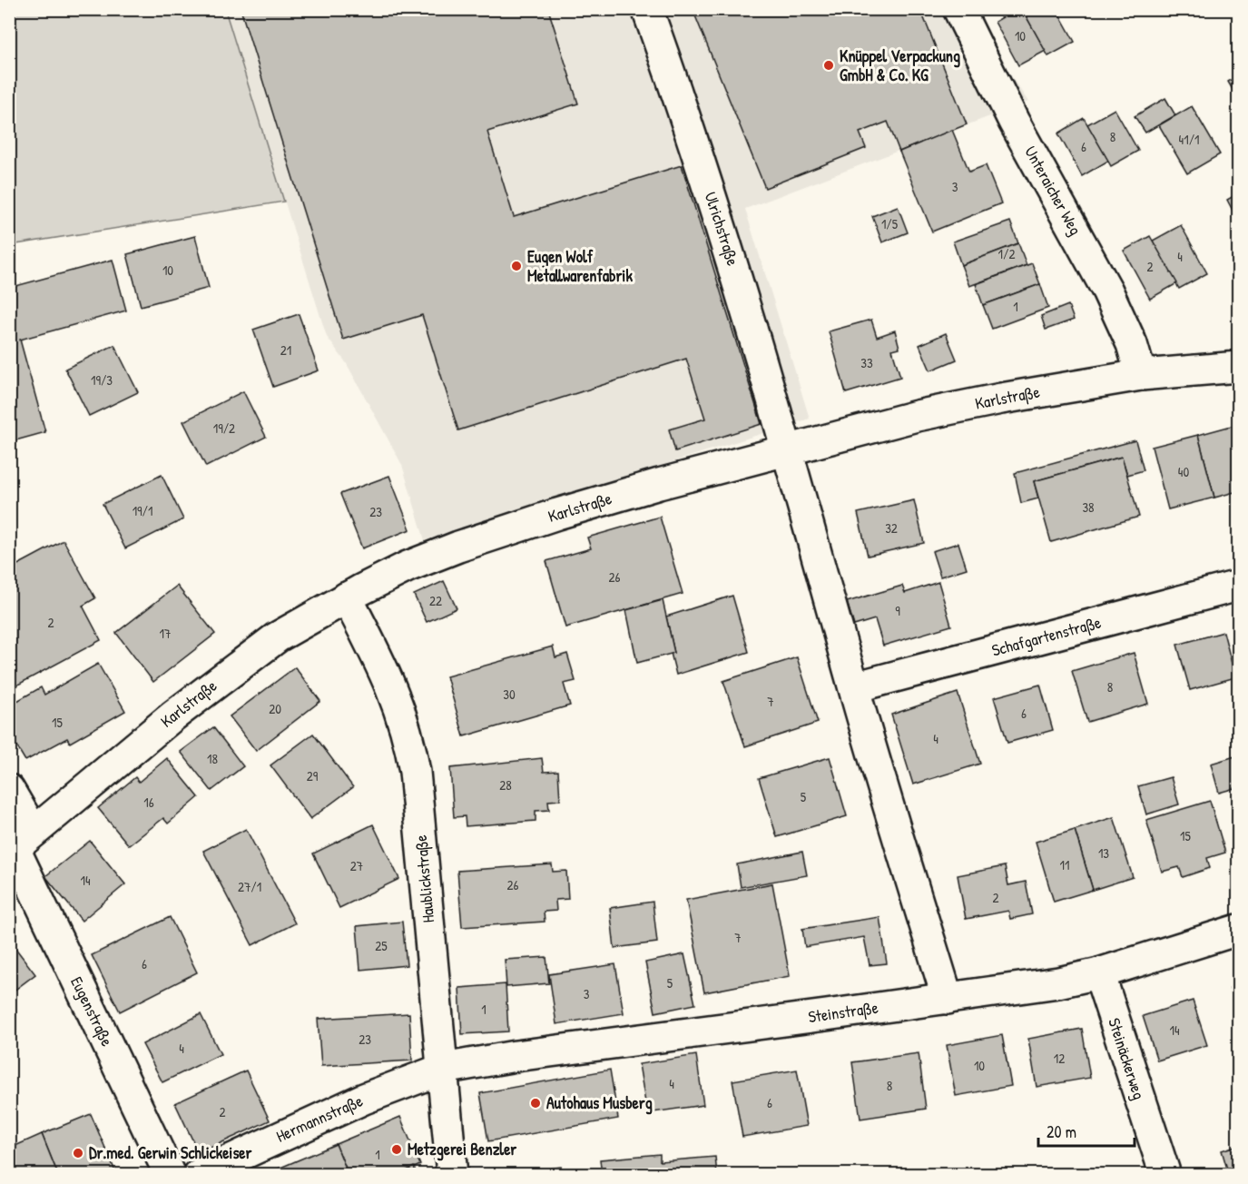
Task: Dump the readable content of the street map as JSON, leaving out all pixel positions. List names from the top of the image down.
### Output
{
  "streets": {
    "street": [
      "Unteraicher Weg",
      "Ulrichstraße",
      "Karlstraße",
      "Schafgartenstraße",
      "Haublickstraße",
      "Eugenstraße",
      "Steinstraße",
      "Steinäckerweg",
      "Hermannstraße"
    ]
  },
  "crossings": [
    ["Unteraicher Weg", "Karlstraße"],
    ["Ulrichstraße", "Karlstraße"],
    ["Karlstraße", "Haublickstraße"],
    ["Karlstraße", "Eugenstraße"],
    ["Haublickstraße", "Steinstraße"],
    ["Haublickstraße", "Hermannstraße"],
    ["Steinstraße", "Steinäckerweg"],
    ["Steinstraße", "Hermannstraße"]
  ],
  "places": [
    "Knüppel Verpackung GmbH & Co. KG",
    "Eugen Wolf Metallwarenfabrik",
    "Autohaus Musberg",
    "Metzgerei Benzler",
    "Dr.med. Gerwin Schlickeiser"
  ],
  "house_numbers": [
    "10",
    "8",
    "41/1",
    "6",
    "3",
    "1/5",
    "1/2",
    "4",
    "2",
    "10",
    "1",
    "21",
    "33",
    "19/3",
    "19/2",
    "40",
    "38",
    "19/1",
    "23",
    "32",
    "26",
    "22",
    "9",
    "2",
    "17",
    "8",
    "30",
    "7",
    "20",
    "6",
    "15",
    "4",
    "18",
    "29",
    "28",
    "5",
    "16",
    "15",
    "13",
    "11",
    "27",
    "14",
    "26",
    "27/1",
    "2",
    "7",
    "25",
    "6",
    "5",
    "3",
    "1",
    "14",
    "23",
    "4",
    "12",
    "10",
    "4",
    "8",
    "6",
    "2",
    "1"
  ],
  "scale_bar": "20 m"
}
